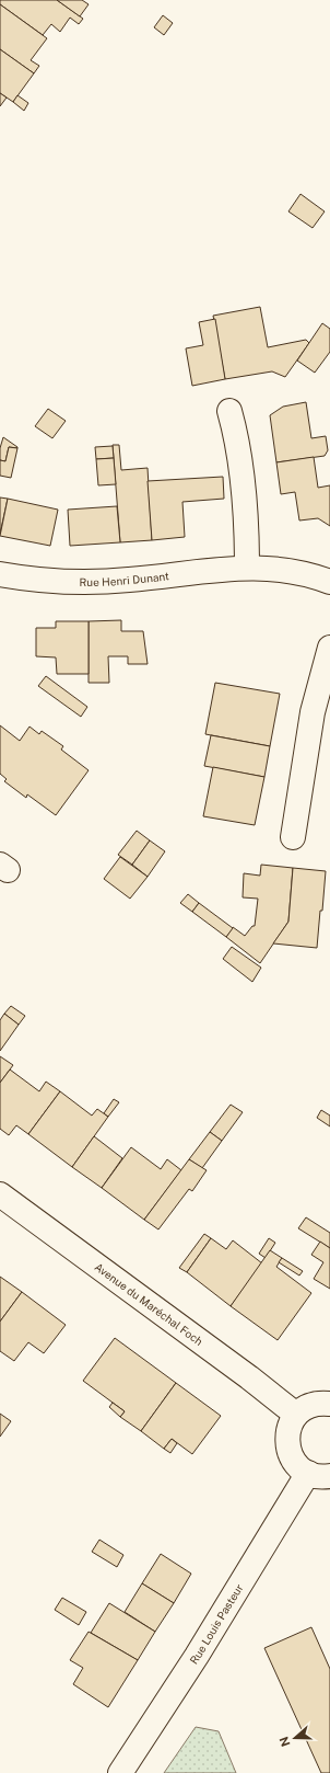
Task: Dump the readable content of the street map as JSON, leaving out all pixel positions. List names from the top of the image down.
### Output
{
  "streets": {
    "street": ["Rue Henri Dunant", "Avenue du Maréchal Foch", "Rue Louis Pasteur"]
  },
  "north": "left"
}
